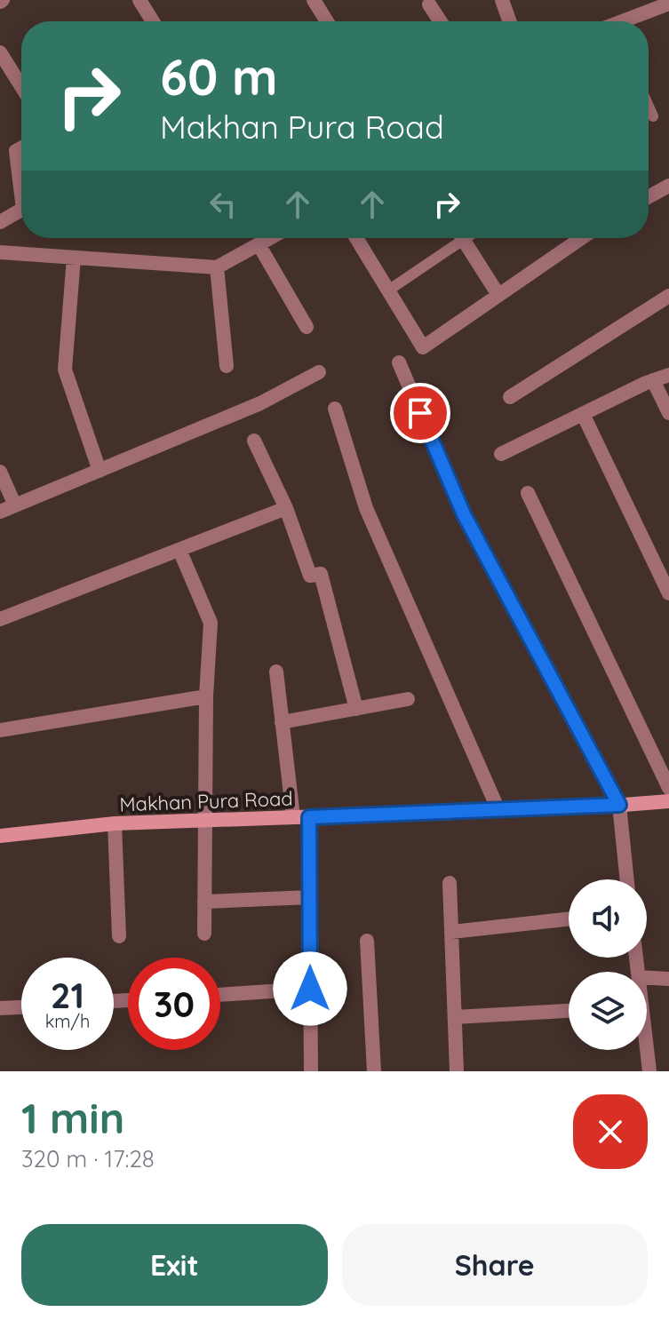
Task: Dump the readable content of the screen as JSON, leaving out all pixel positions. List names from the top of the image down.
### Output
{
  "streets": {
    "street": ["Makhan Pura Road"]
  },
  "page": {
    "turn": ["60 m", "Makhan Pura Road"],
    "speed": "21 km/h",
    "limit": "30",
    "heading": ["1 min", "320 m · 17:28"],
    "buttons": ["Exit", "Share"]
  }
}
